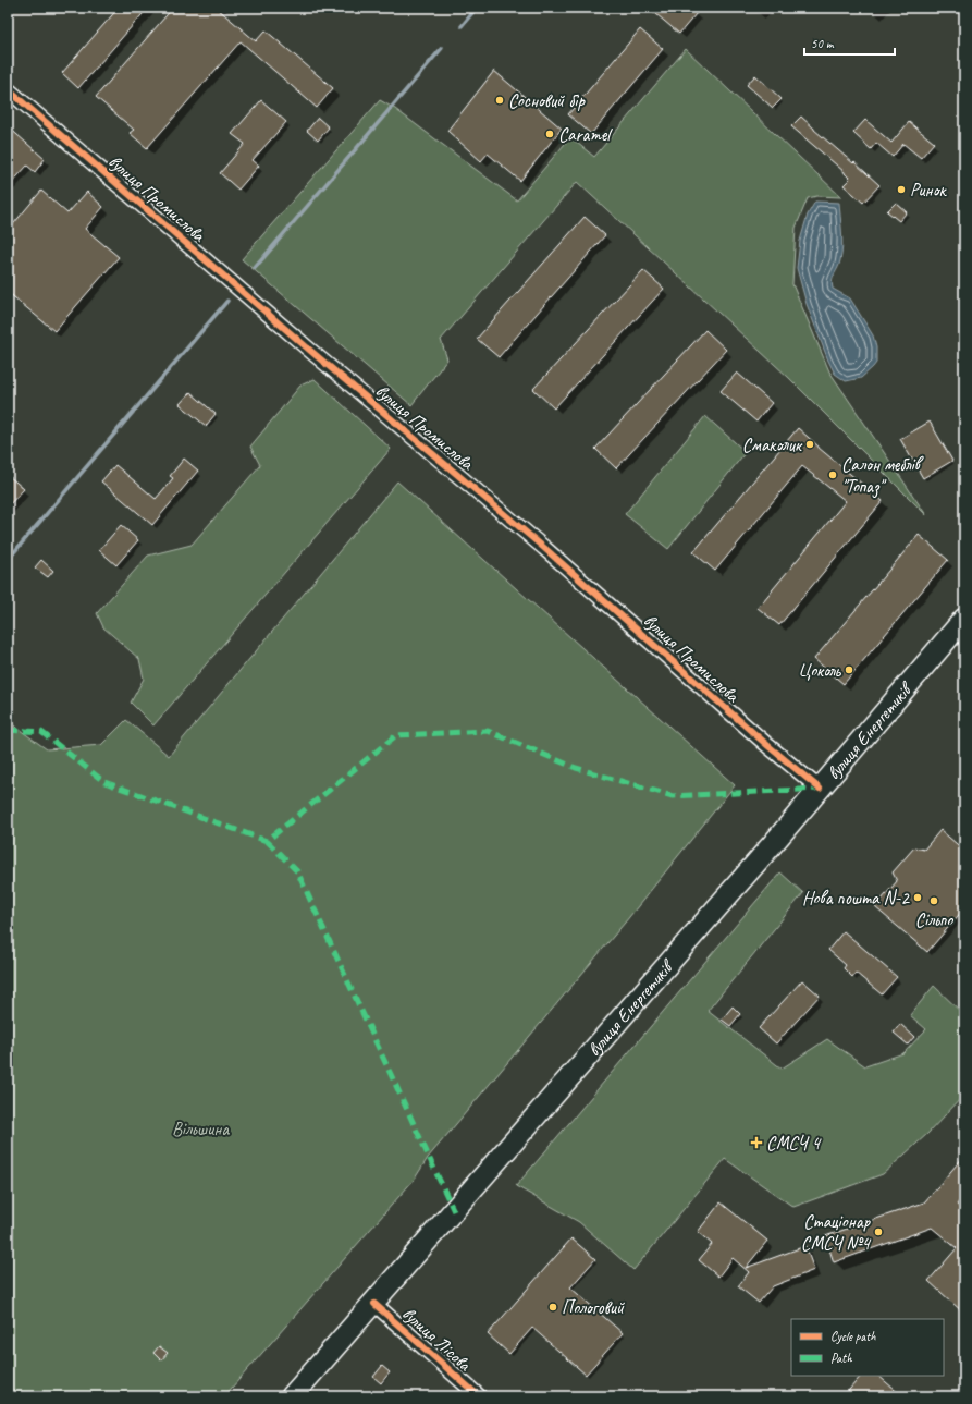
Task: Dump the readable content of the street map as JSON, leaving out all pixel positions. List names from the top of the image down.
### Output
{
  "streets": {
    "main road": ["вулиця Енергетиків"],
    "street": ["вулиця Промислова", "вулиця Лісова"]
  },
  "crossings": [
    ["вулиця Промислова", "вулиця Енергетиків"],
    ["вулиця Енергетиків", "вулиця Лісова"]
  ],
  "parks": ["Вільшина"],
  "places": {
    "other": [
      "Сосновий бір",
      "Caramel",
      "Ринок",
      "Смаколик",
      "Салон меблів \"Топаз\"",
      "Цоколь",
      "Нова пошта N-2",
      "Сільпо",
      "Стаціонар СМСЧ №4",
      "Пологовий"
    ],
    "health": ["СМСЧ 4"]
  },
  "legend": ["Cycle path", "Path"],
  "scale_bar": "50 m"
}
